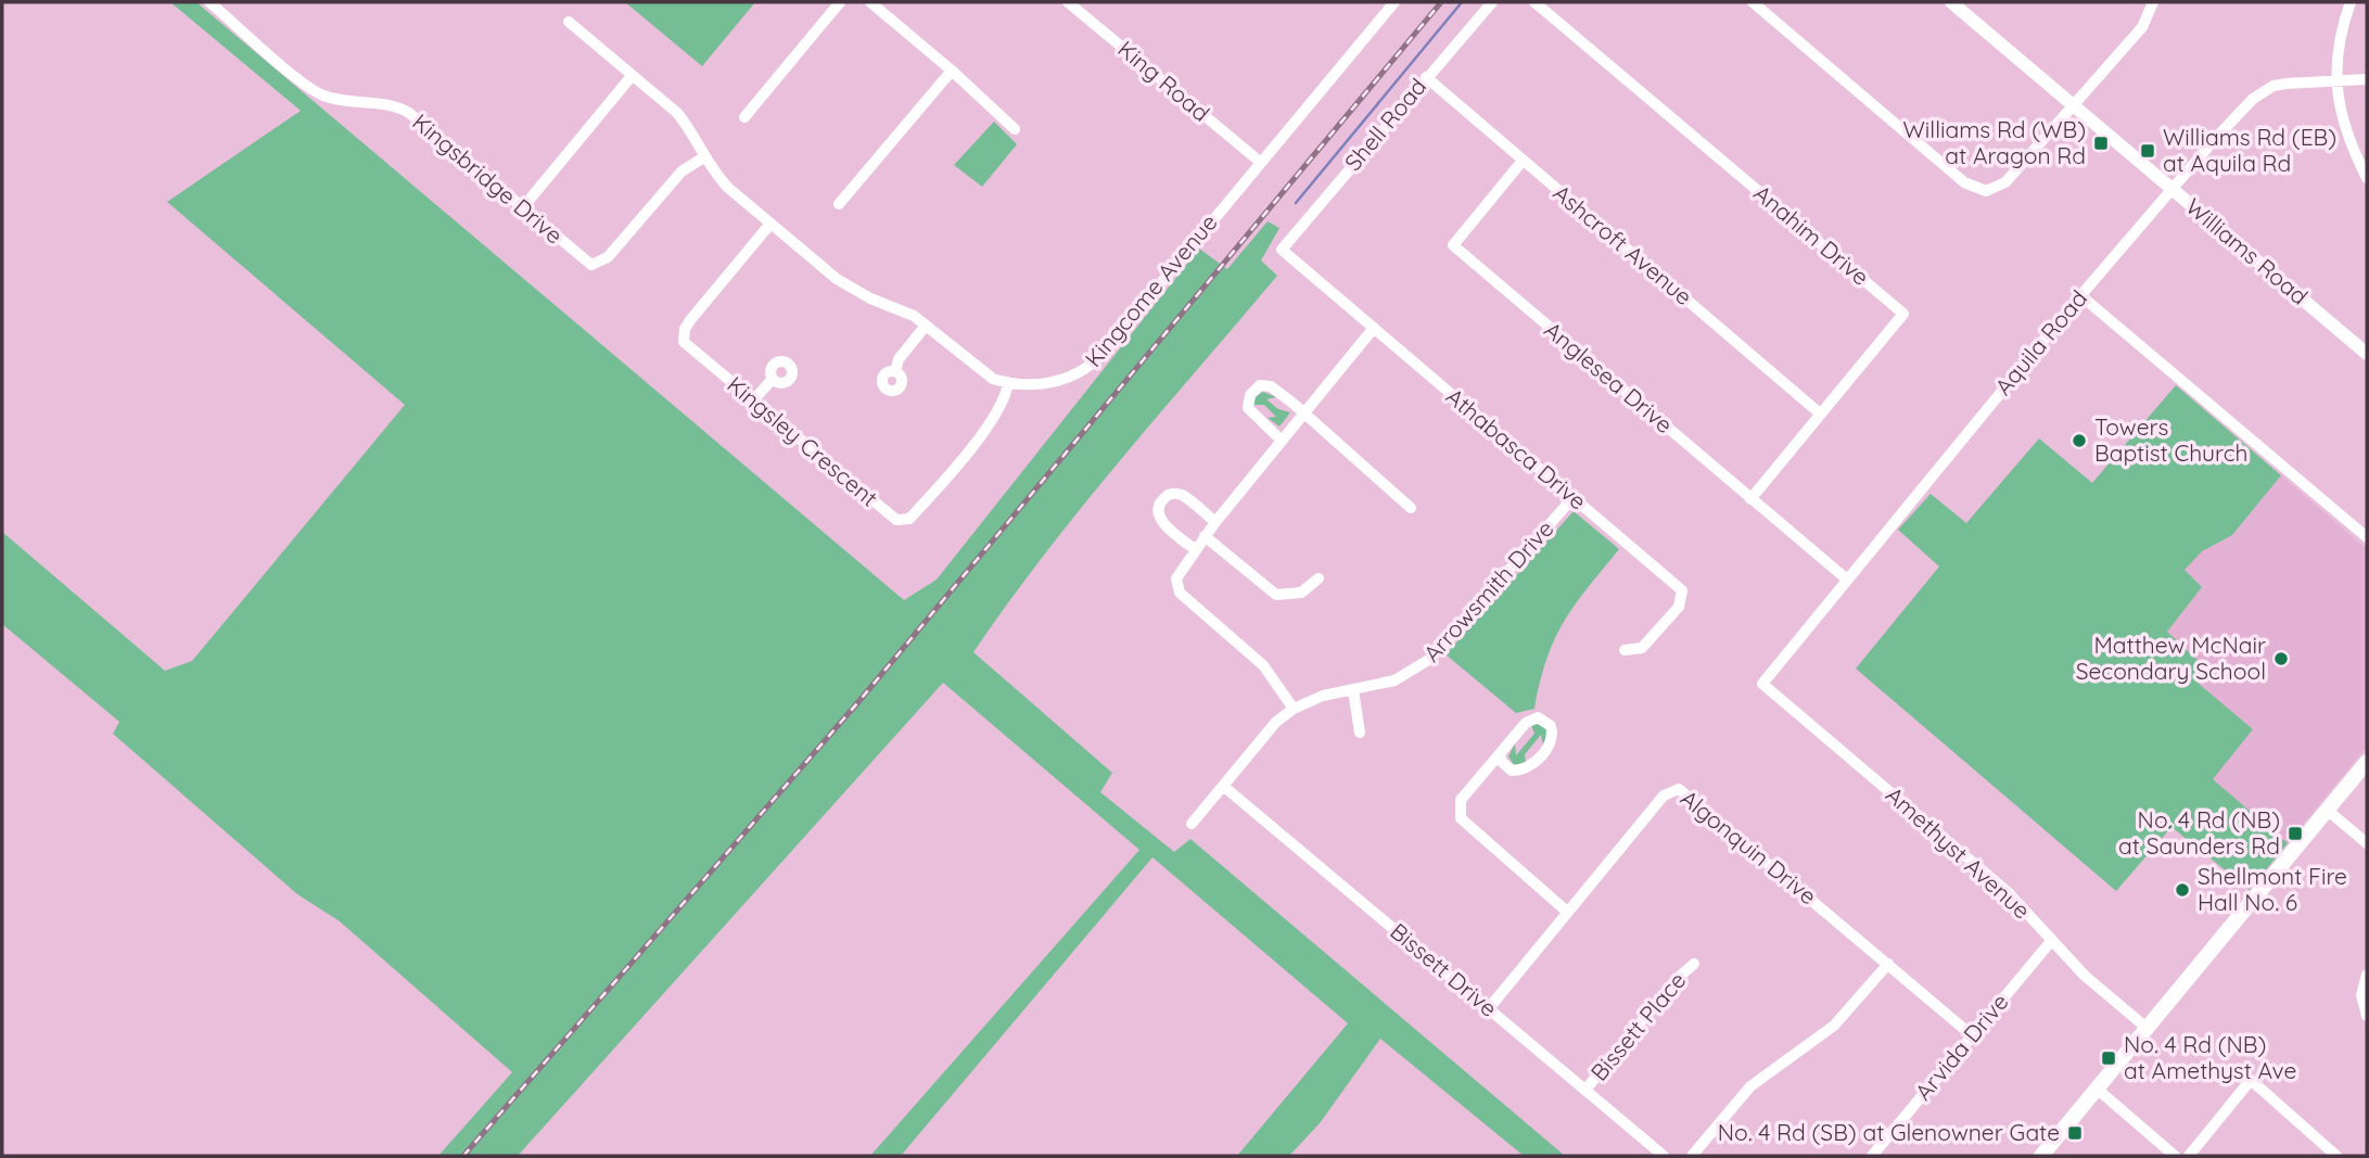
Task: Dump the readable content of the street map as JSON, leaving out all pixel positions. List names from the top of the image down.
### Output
{
  "streets": {
    "street": [
      "King Road",
      "Shell Road",
      "Kingsbridge Drive",
      "Anahim Drive",
      "Ashcroft Avenue",
      "Williams Road",
      "Kingcome Avenue",
      "Aquila Road",
      "Anglesea Drive",
      "Kingsley Crescent",
      "Athabasca Drive",
      "Arrowsmith Drive",
      "Algonquin Drive",
      "Amethyst Avenue",
      "Bissett Drive",
      "Bissett Place",
      "Arvida Drive"
    ]
  },
  "crossings": [
    ["King Road", "Kingcome Avenue"],
    ["Shell Road", "Ashcroft Avenue"],
    ["Shell Road", "Athabasca Drive"],
    ["Kingsbridge Drive", "Kingcome Avenue"],
    ["Anahim Drive", "Ashcroft Avenue"],
    ["Anahim Drive", "Anglesea Drive"],
    ["Ashcroft Avenue", "Anglesea Drive"],
    ["Williams Road", "Aquila Road"],
    ["Kingcome Avenue", "Kingsley Crescent"],
    ["Aquila Road", "Anglesea Drive"],
    ["Aquila Road", "Amethyst Avenue"],
    ["Athabasca Drive", "Arrowsmith Drive"],
    ["Arrowsmith Drive", "Bissett Drive"],
    ["Algonquin Drive", "Bissett Drive"],
    ["Algonquin Drive", "Arvida Drive"],
    ["Amethyst Avenue", "Arvida Drive"],
    ["Bissett Drive", "Bissett Place"]
  ],
  "places": {
    "transit": [
      "Williams Rd (WB) at Aragon Rd",
      "Williams Rd (EB) at Aquila Rd",
      "No. 4 Rd (NB) at Saunders Rd",
      "No. 4 Rd (NB) at Amethyst Ave",
      "No. 4 Rd (SB) at Glenowner Gate"
    ],
    "other": ["Towers Baptist Church", "Matthew McNair Secondary School", "Shellmont Fire Hall No. 6"]
  }
}
